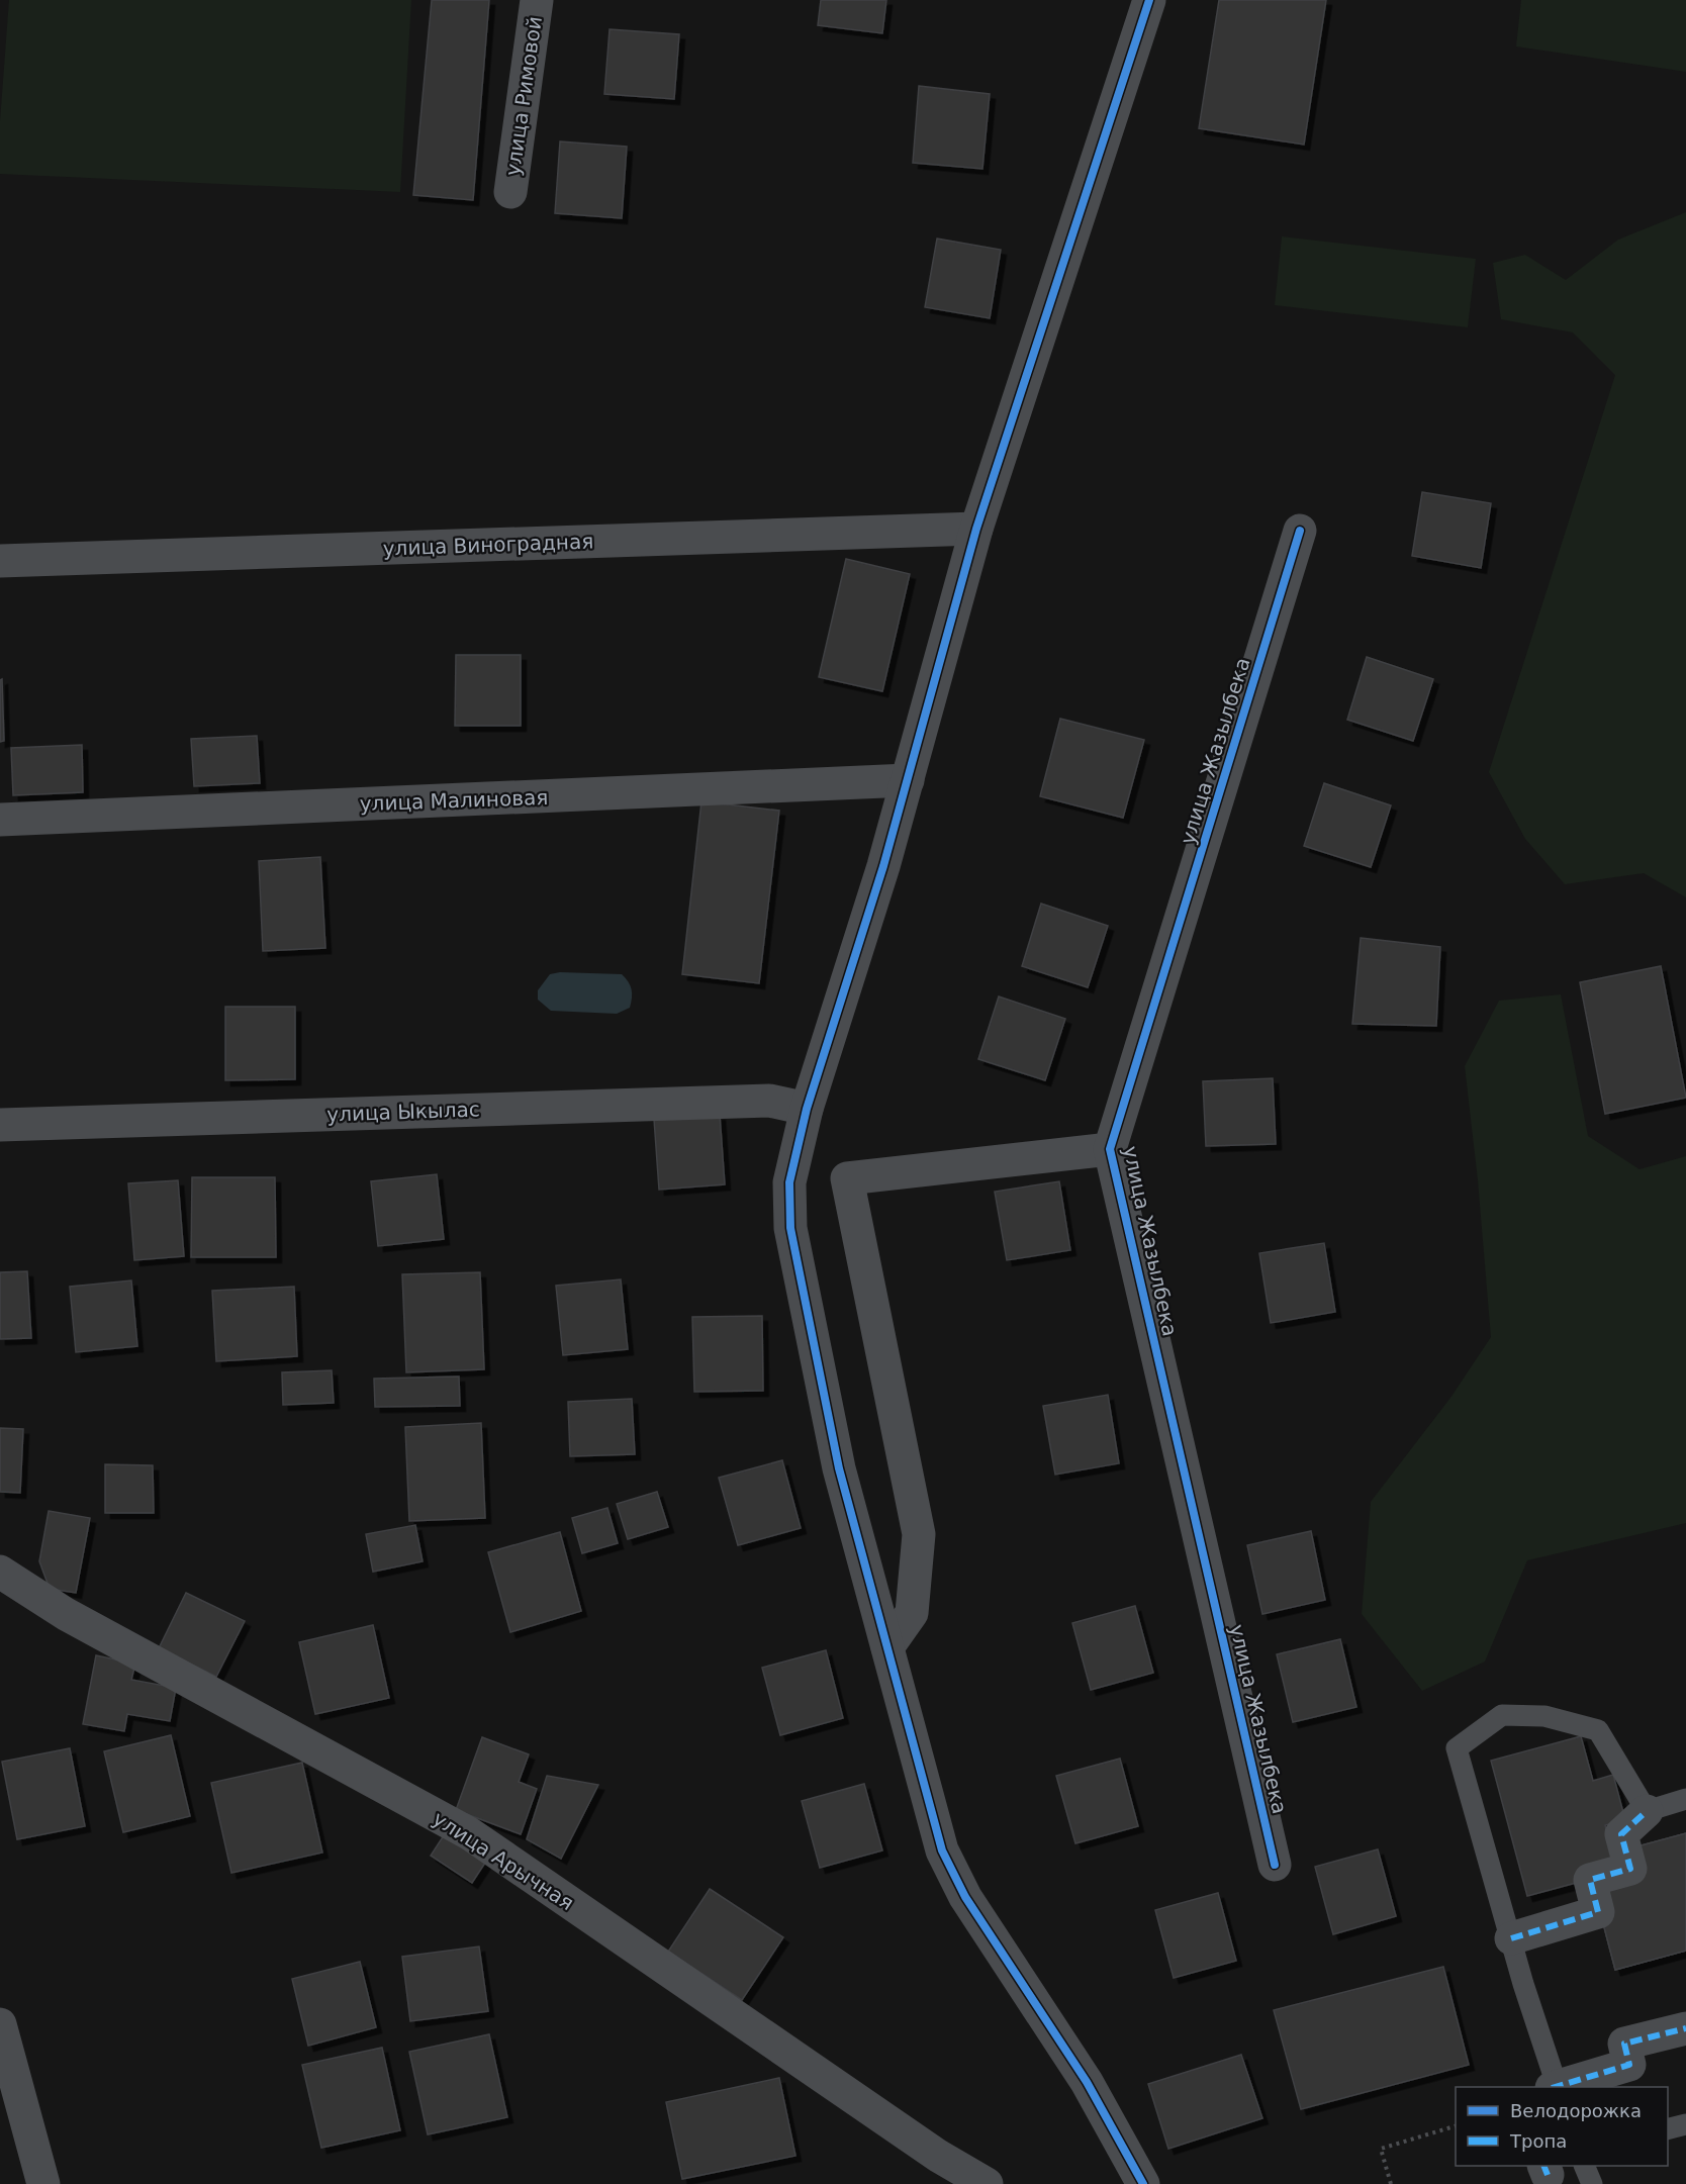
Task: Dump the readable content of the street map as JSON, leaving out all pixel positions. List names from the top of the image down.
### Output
{
  "streets": {
    "street": [
      "улица Римовой",
      "улица Виноградная",
      "улица Жазылбека",
      "улица Малиновая",
      "улица Ыкылас",
      "улица Арычная"
    ]
  },
  "legend": ["Велодорожка", "Тропа"]
}
